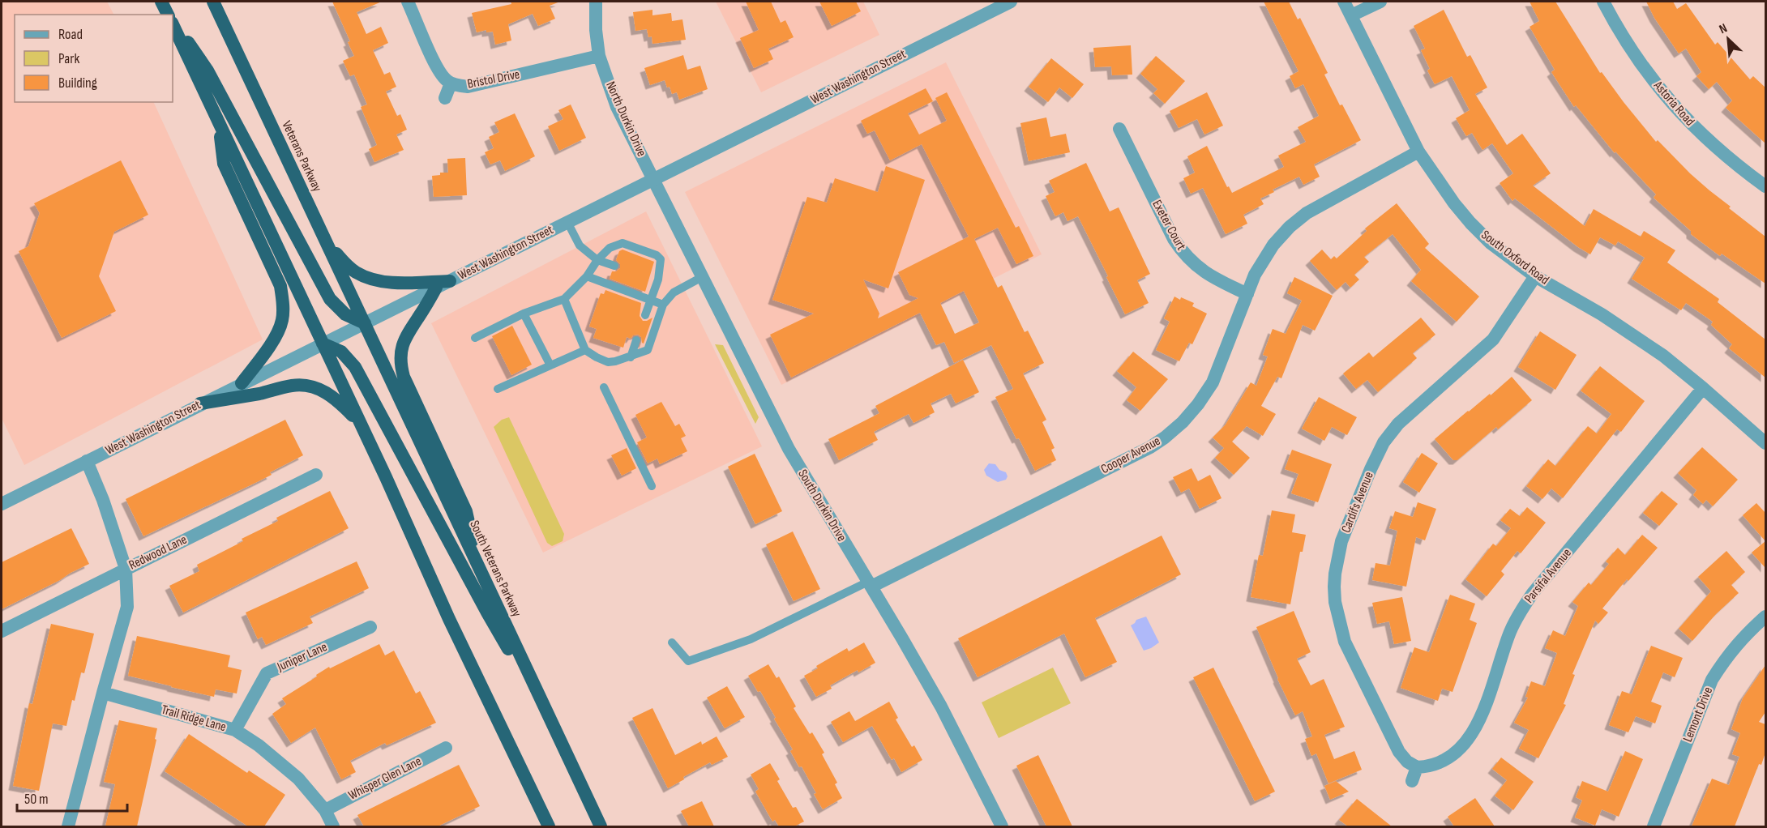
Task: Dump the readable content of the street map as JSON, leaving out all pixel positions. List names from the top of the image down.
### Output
{
  "streets": {
    "highway": ["Veterans Parkway", "South Veterans Parkway"],
    "street": [
      "West Washington Street",
      "Bristol Drive",
      "Astoria Road",
      "North Durkin Drive",
      "Exeter Court",
      "South Oxford Road",
      "Cooper Avenue",
      "Cardifs Avenue",
      "South Durkin Drive",
      "Redwood Lane",
      "Parsifal Avenue",
      "Juniper Lane",
      "Lemont Drive",
      "Trail Ridge Lane",
      "Whisper Glen Lane"
    ]
  },
  "crossings": [
    ["West Washington Street", "North Durkin Drive"],
    ["West Washington Street", "Veterans Parkway"],
    ["West Washington Street", "South Durkin Drive"],
    ["West Washington Street", "South Veterans Parkway"],
    ["Bristol Drive", "North Durkin Drive"],
    ["North Durkin Drive", "South Durkin Drive"],
    ["Veterans Parkway", "South Veterans Parkway"],
    ["Exeter Court", "Cooper Avenue"],
    ["South Oxford Road", "Cooper Avenue"],
    ["South Oxford Road", "Cardifs Avenue"],
    ["South Oxford Road", "Parsifal Avenue"],
    ["Cooper Avenue", "South Durkin Drive"],
    ["Cardifs Avenue", "Parsifal Avenue"],
    ["Juniper Lane", "Trail Ridge Lane"],
    ["Trail Ridge Lane", "Whisper Glen Lane"]
  ],
  "legend": ["Road", "Park", "Building"],
  "scale_bar": "50 m",
  "north": "top left"
}
